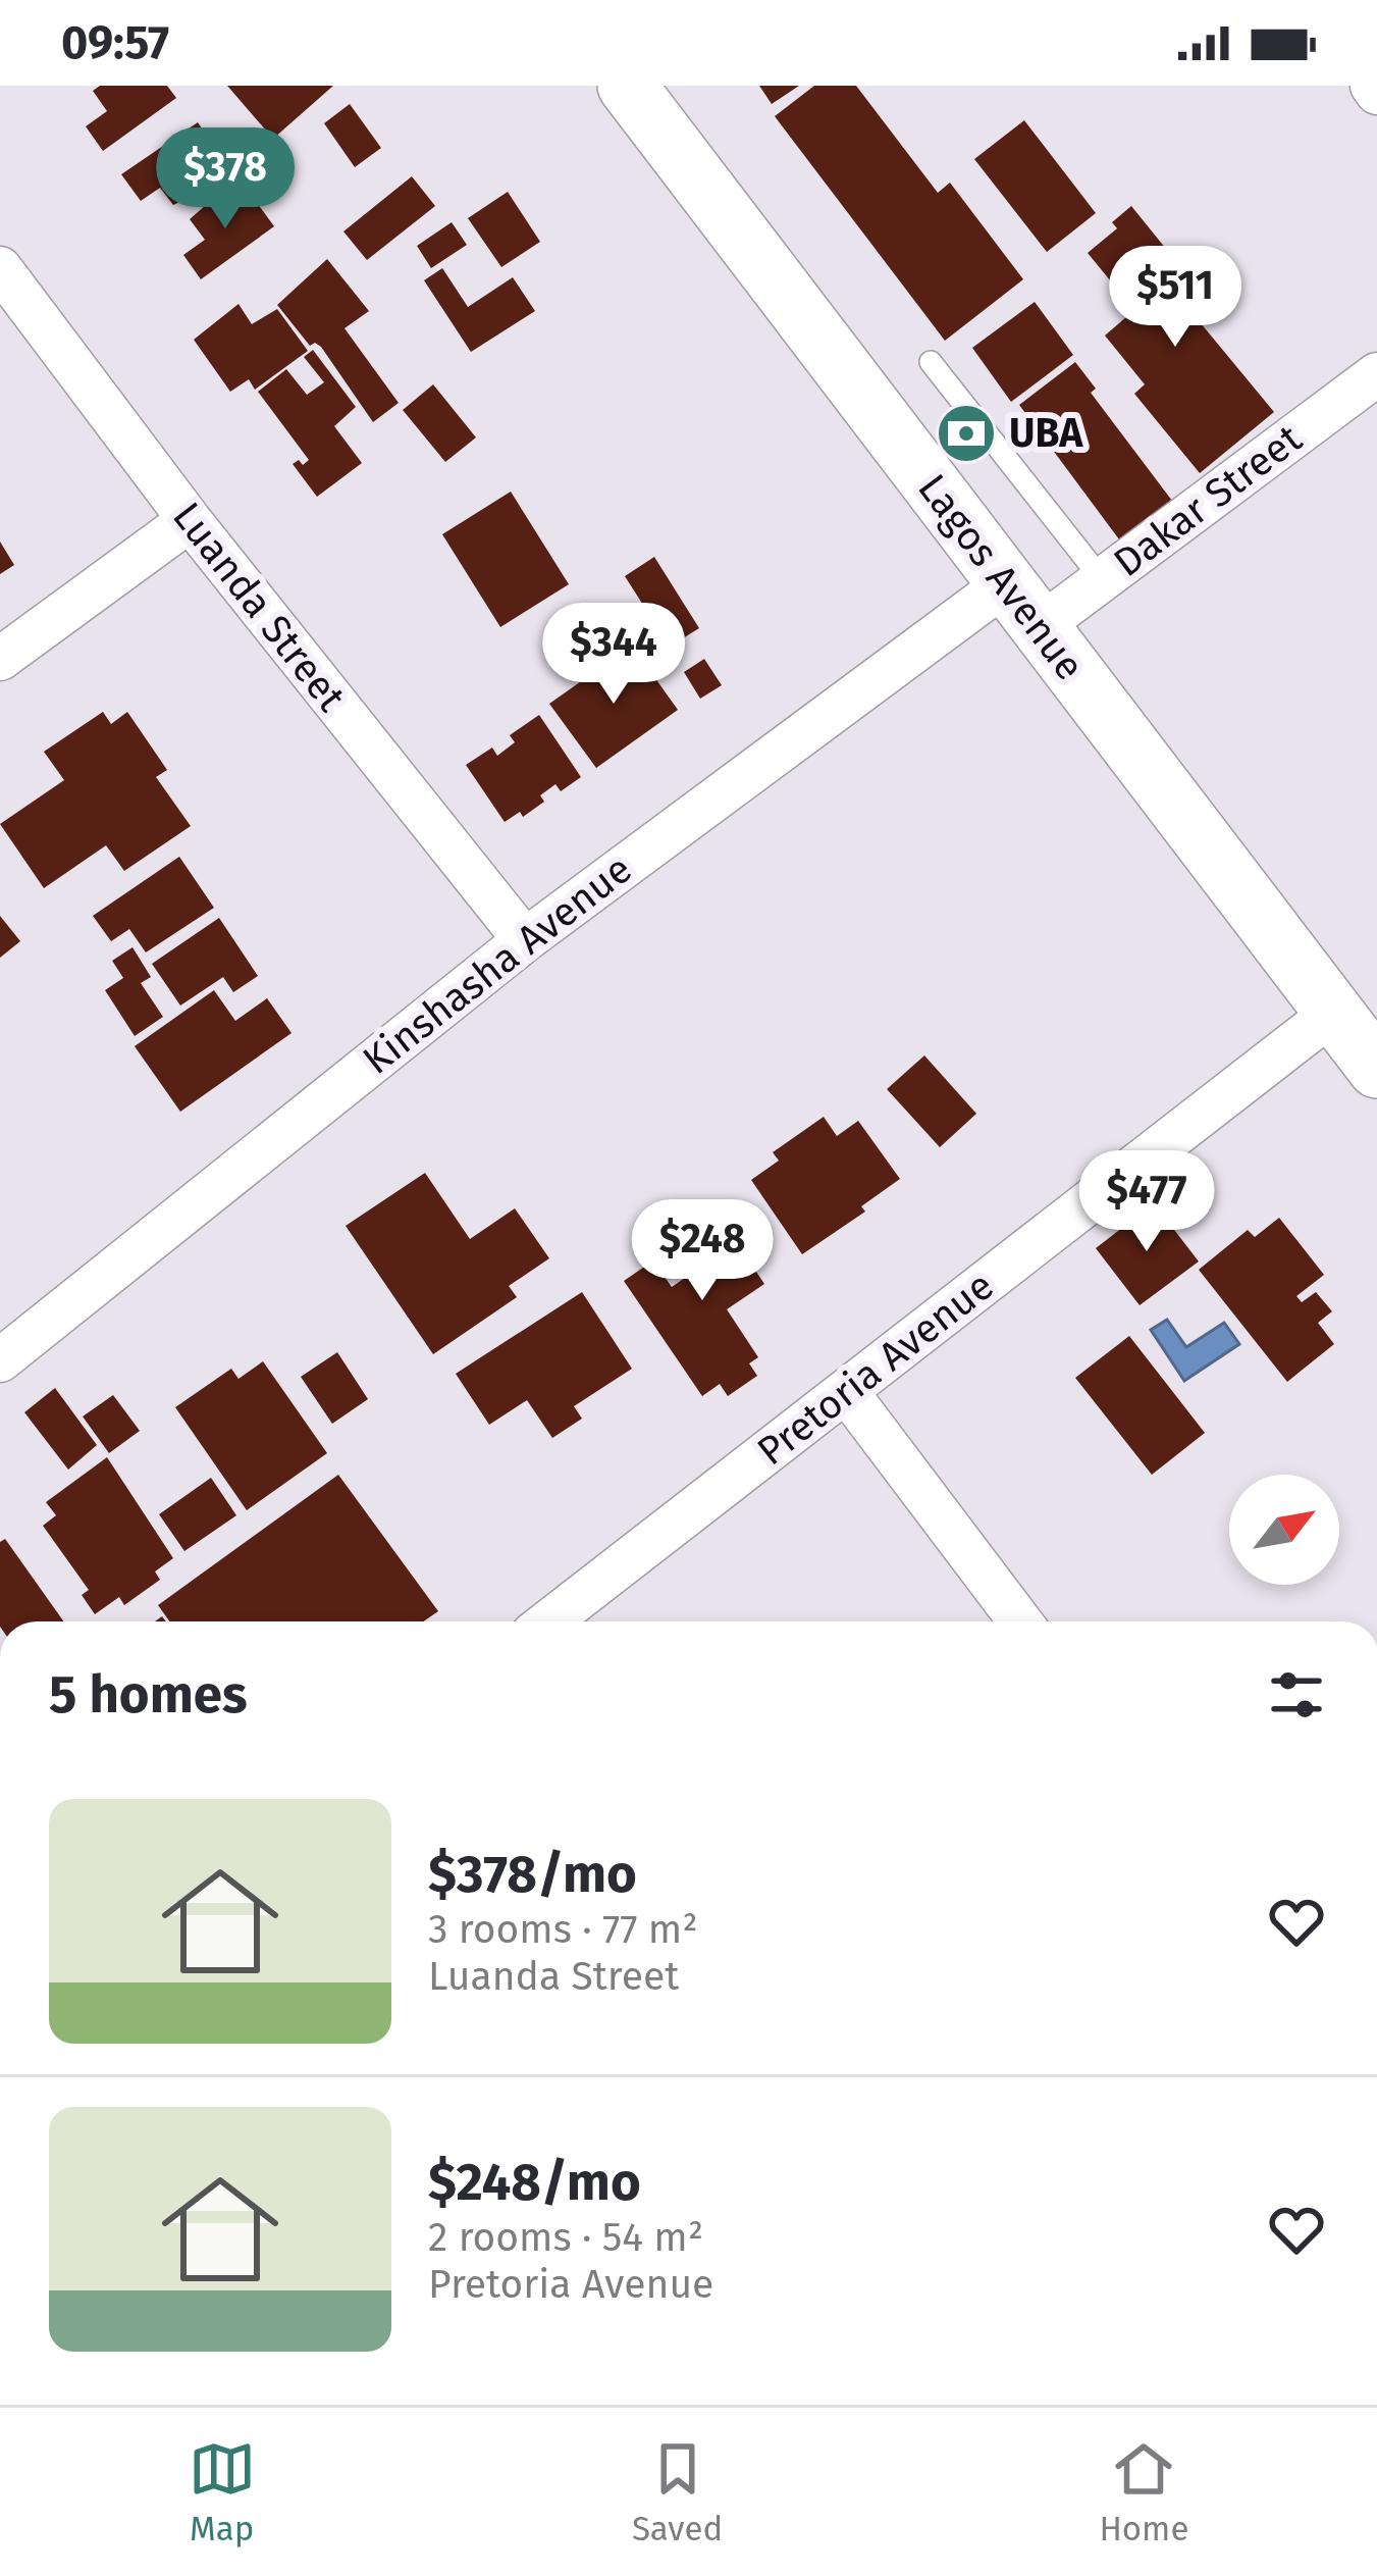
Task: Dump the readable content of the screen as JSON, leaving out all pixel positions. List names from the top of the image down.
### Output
{
  "streets": {
    "street": [
      "Dakar Street",
      "Lagos Avenue",
      "Luanda Street",
      "Kinshasha Avenue",
      "Pretoria Avenue"
    ]
  },
  "crossings": [
    ["Dakar Street", "Lagos Avenue"],
    ["Dakar Street", "Kinshasha Avenue"],
    ["Lagos Avenue", "Kinshasha Avenue"],
    ["Lagos Avenue", "Pretoria Avenue"],
    ["Luanda Street", "Kinshasha Avenue"]
  ],
  "places": {
    "bank": ["UBA"]
  },
  "north": "top right",
  "page": {
    "status": "09:57",
    "price": [
      "$378",
      "$511",
      "$344",
      "$477",
      "$248"
    ],
    "heading": "5 homes",
    "list": [
      {
        "name": "$378/mo",
        "note": "3 rooms · 77 m² · Luanda Street"
      },
      {
        "name": "$248/mo",
        "note": "2 rooms · 54 m² · Pretoria Avenue"
      }
    ],
    "tabs": ["Map", "Saved", "Home"]
  }
}
